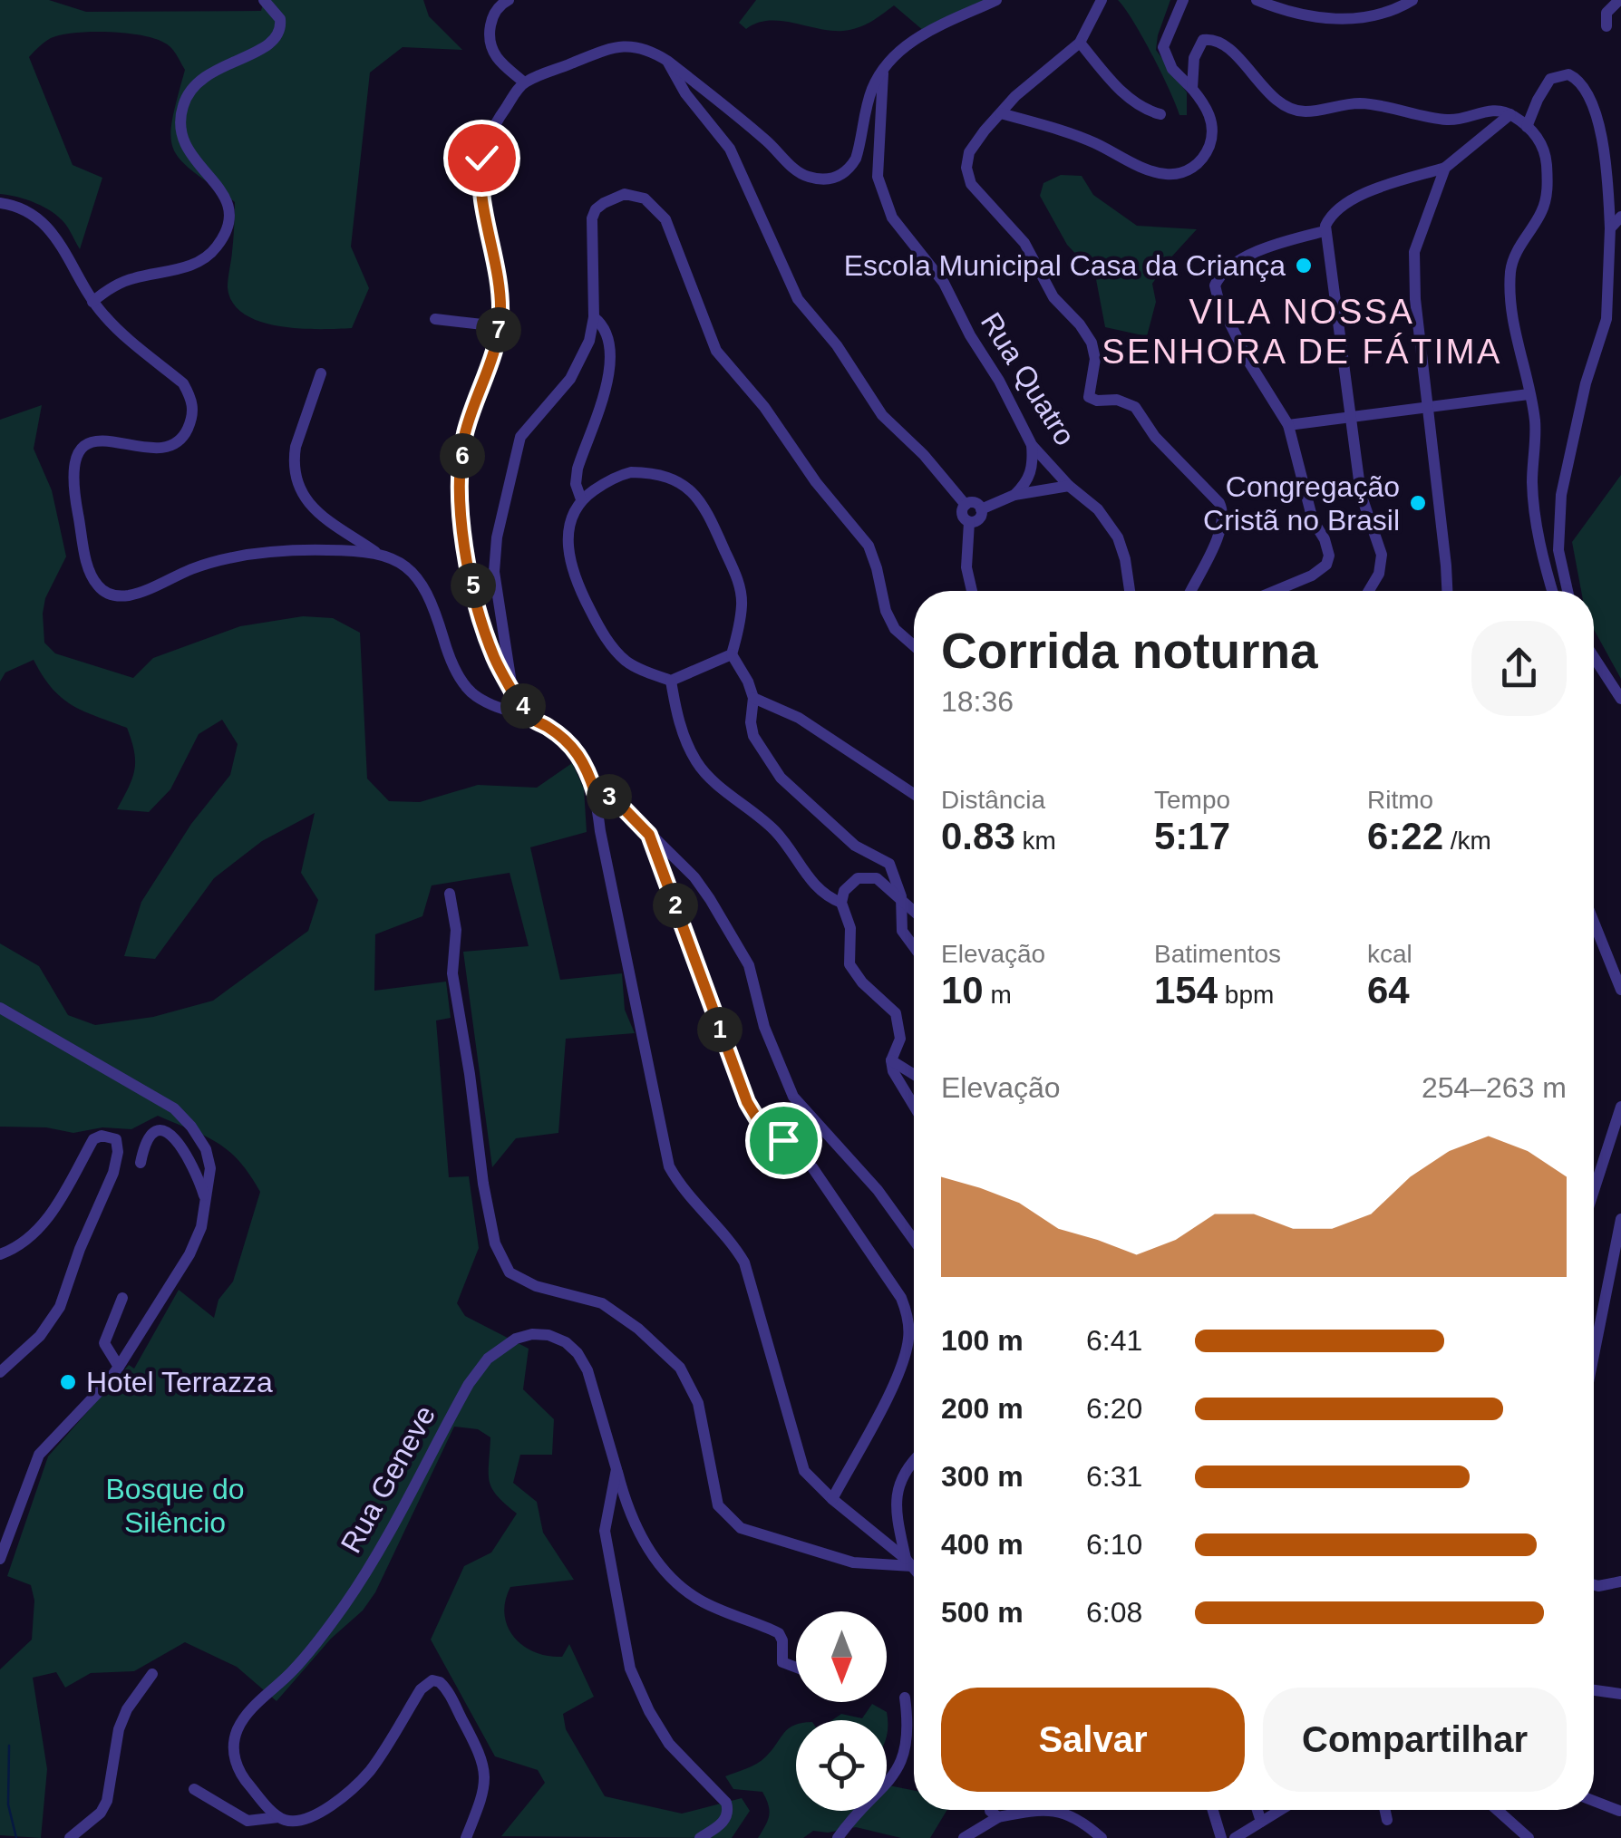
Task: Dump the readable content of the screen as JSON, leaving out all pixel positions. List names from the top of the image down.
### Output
{
  "streets": {
    "street": ["Rua Quatro", "Rua Geneve"]
  },
  "districts": ["VILA NOSSA SENHORA DE FÁTIMA"],
  "parks": ["Bosque do Silêncio"],
  "places": ["Escola Municipal Casa da Criança", "Congregação Cristã no Brasil", "Hotel Terrazza"],
  "north": "bottom",
  "page": {
    "pins": [
      "7",
      "6",
      "5",
      "4",
      "3",
      "2",
      "1"
    ],
    "heading": ["Corrida noturna", "18:36"],
    "stats": [
      ["Distância", "0.83 km"],
      ["Tempo", "5:17"],
      ["Ritmo", "6:22 /km"],
      ["Elevação", "10 m"],
      ["Batimentos", "154 bpm"],
      ["kcal", "64"]
    ],
    "chart": ["Elevação", "254–263 m"],
    "list": [
      {
        "name": "100 m",
        "note": "6:41"
      },
      {
        "name": "200 m",
        "note": "6:20"
      },
      {
        "name": "300 m",
        "note": "6:31"
      },
      {
        "name": "400 m",
        "note": "6:10"
      },
      {
        "name": "500 m",
        "note": "6:08"
      }
    ],
    "buttons": ["Salvar", "Compartilhar"]
  }
}
